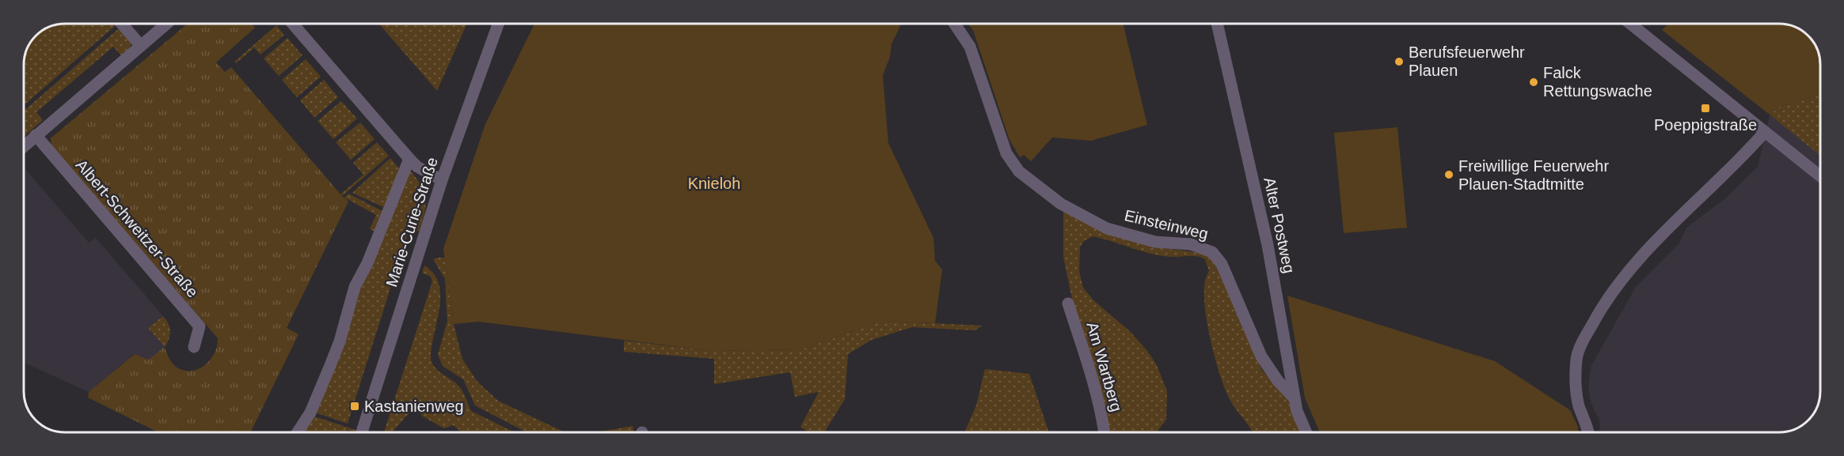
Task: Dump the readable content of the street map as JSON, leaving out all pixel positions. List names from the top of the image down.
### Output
{
  "streets": {
    "street": [
      "Marie-Curie-Straße",
      "Einsteinweg",
      "Alter Postweg",
      "Albert-Schweitzer-Straße",
      "Am Wartberg"
    ]
  },
  "crossings": [
    ["Einsteinweg", "Alter Postweg"]
  ],
  "parks": ["Knieloh"],
  "places": {
    "other": ["Berufsfeuerwehr Plauen", "Falck Rettungswache", "Freiwillige Feuerwehr Plauen-Stadtmitte"],
    "transit": ["Poeppigstraße", "Kastanienweg"]
  }
}
